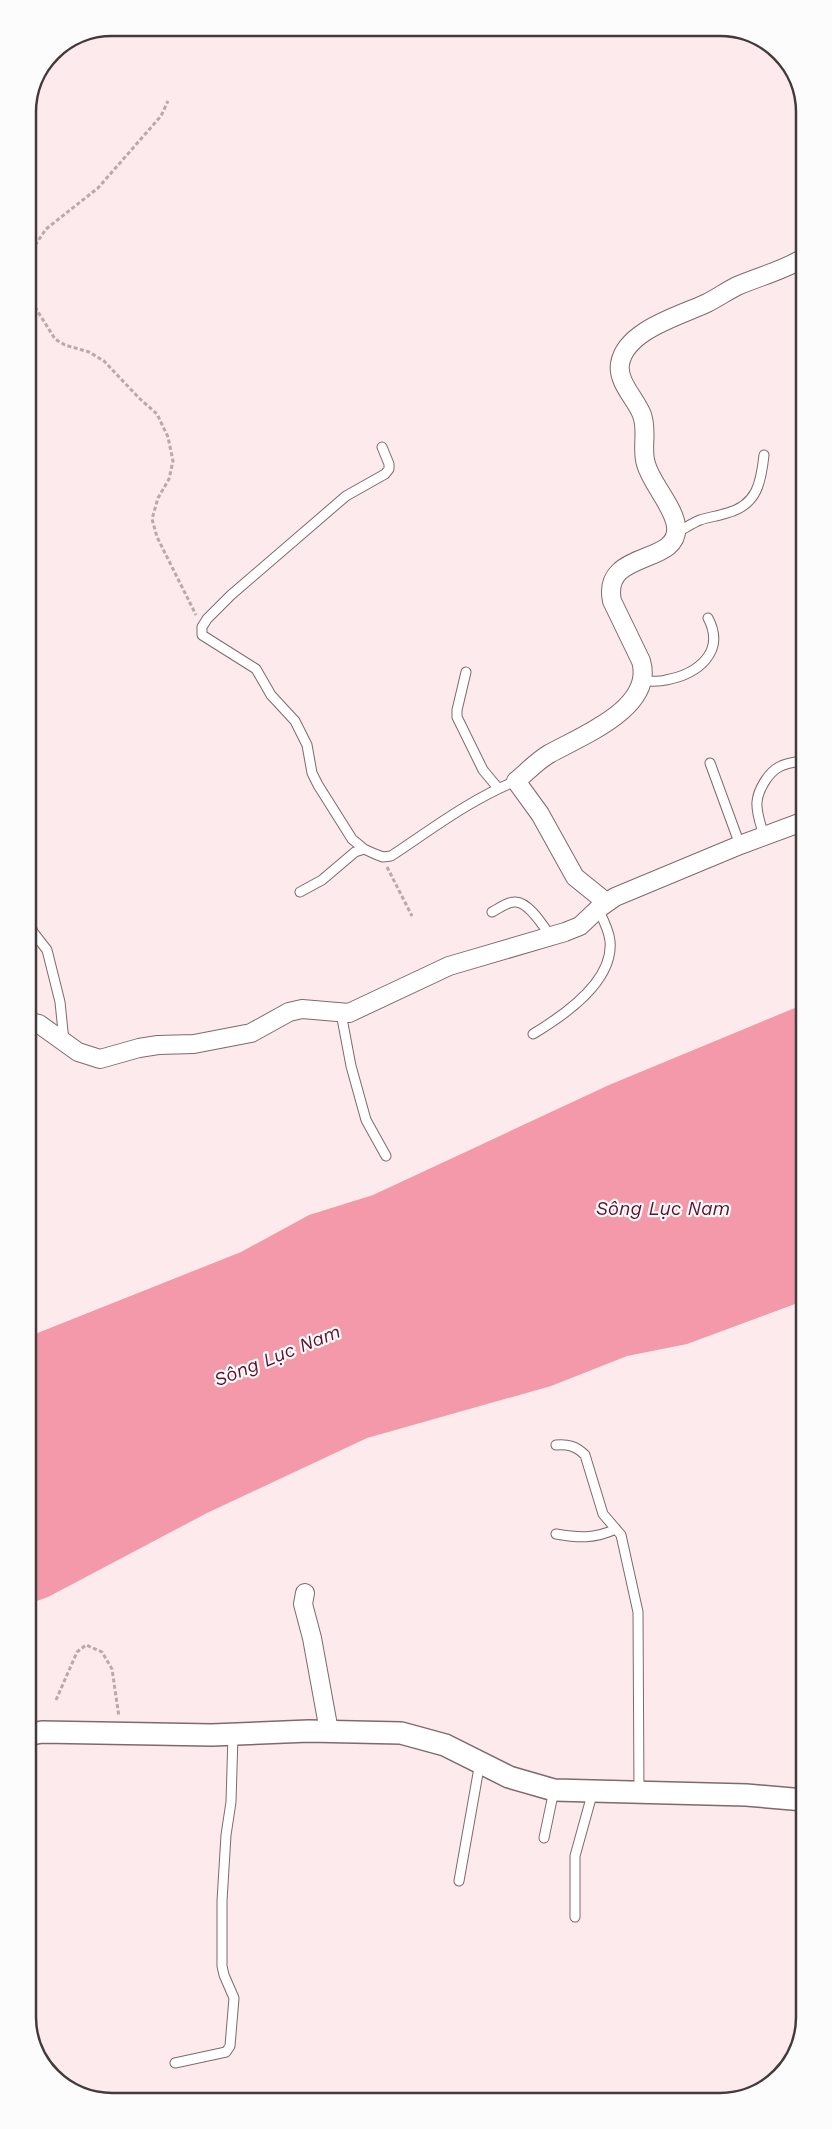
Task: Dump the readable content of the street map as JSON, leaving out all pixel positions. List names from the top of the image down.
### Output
{
  "water": ["Sông Lục Nam"]
}
